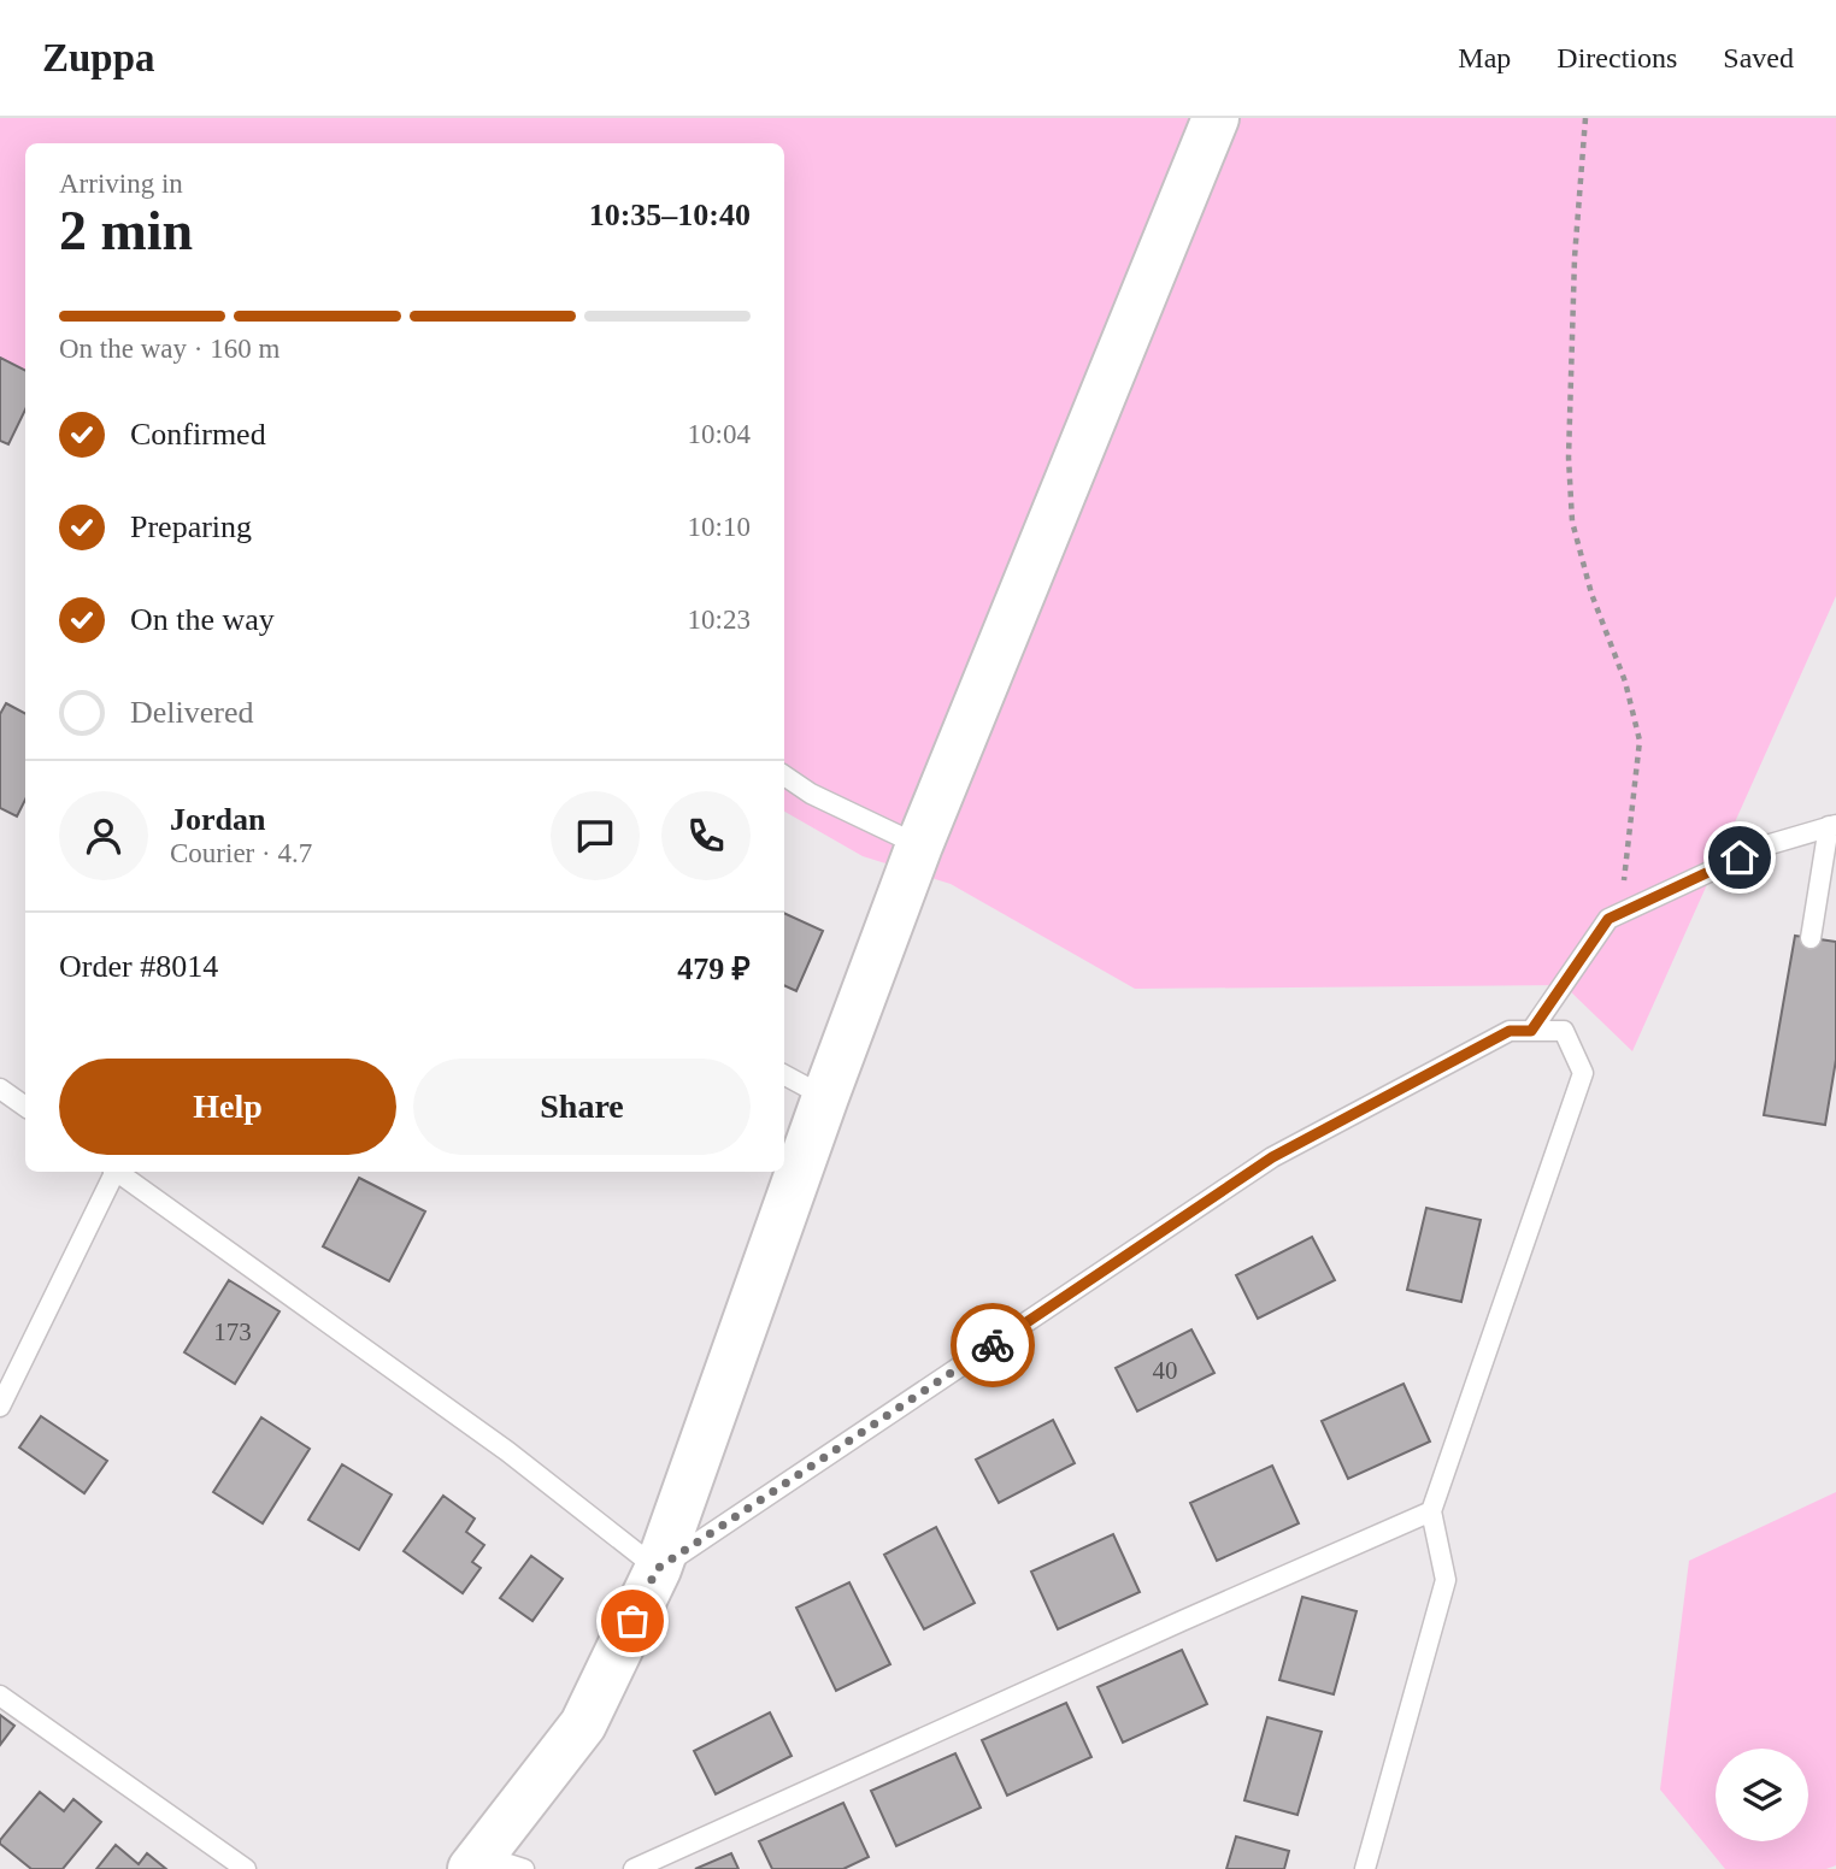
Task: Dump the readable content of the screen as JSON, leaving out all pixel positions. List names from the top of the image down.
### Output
{
  "house_numbers": ["173", "40"],
  "page": {
    "header": "Zuppa",
    "nav": ["Map", "Directions", "Saved"],
    "heading": ["2 min", "Arriving in", "10:35–10:40"],
    "panel": [
      "Jordan",
      "Courier · 4.7",
      "Order #8014",
      "479 ₽"
    ],
    "bar": "On the way · 160 m",
    "list": [
      ["Confirmed", "10:04"],
      ["Preparing", "10:10"],
      ["On the way", "10:23"],
      "Delivered"
    ],
    "buttons": ["Help", "Share"]
  }
}
